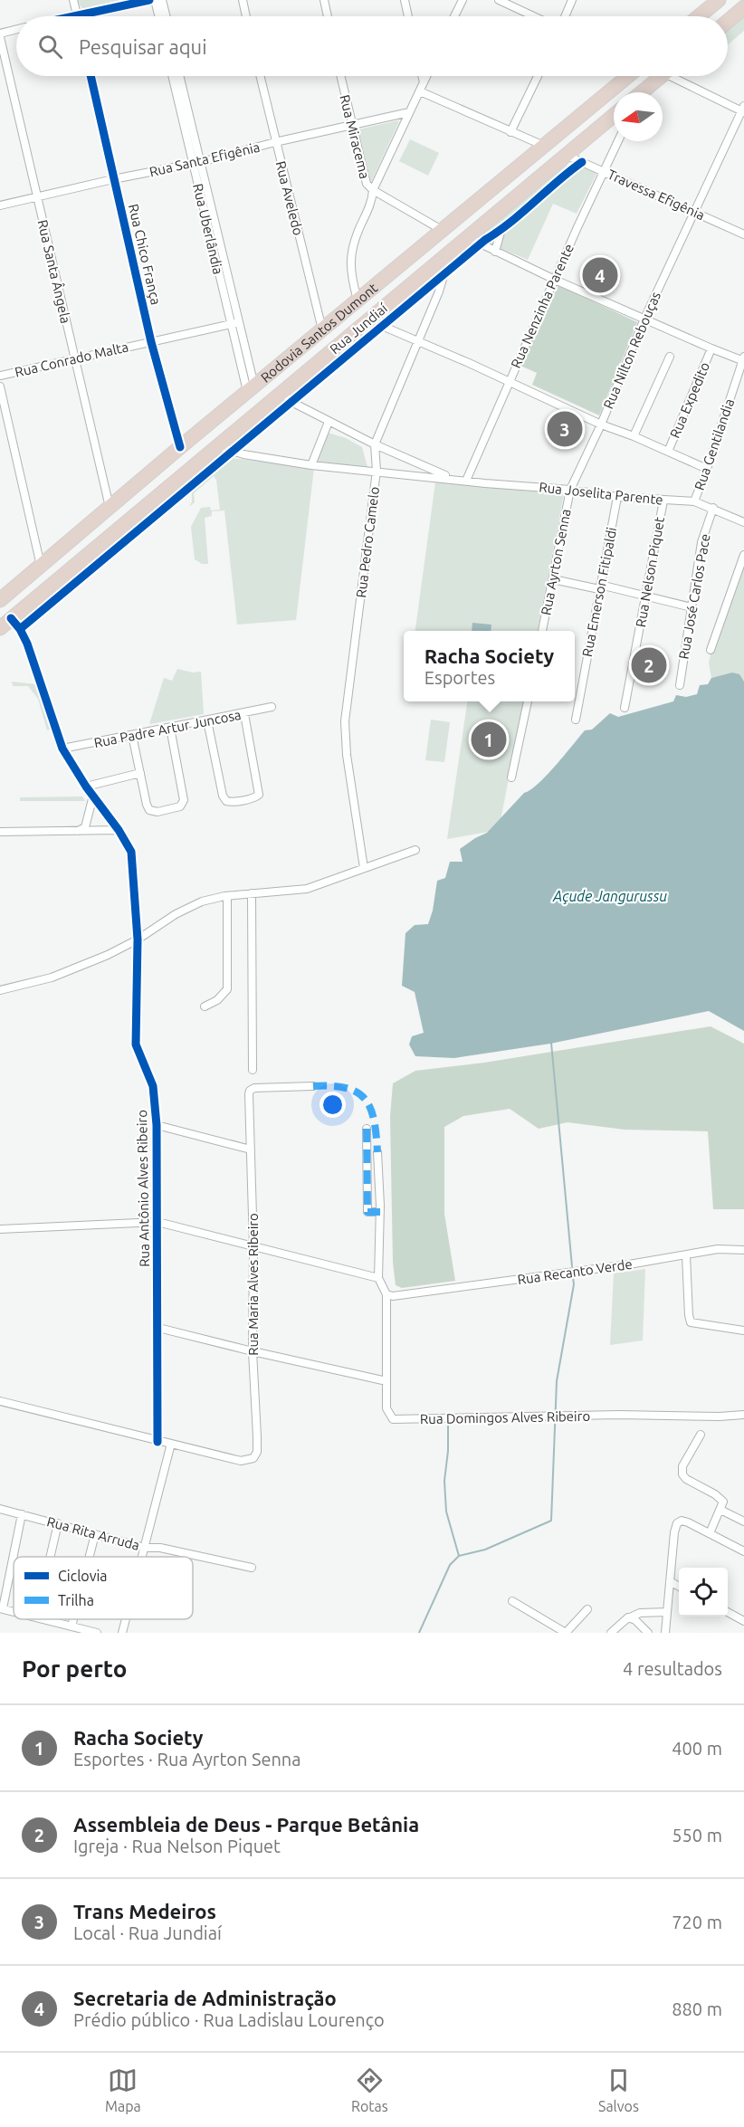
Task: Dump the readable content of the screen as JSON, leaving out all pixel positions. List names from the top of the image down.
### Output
{
  "streets": {
    "highway": ["Rodovia Santos Dumont"],
    "street": [
      "Rua Miracema",
      "Rua Santa Efigênia",
      "Travessa Efigênia",
      "Rua Aveledo",
      "Rua Uberlândia",
      "Rua Chico França",
      "Rua Santa Ângela",
      "Rua Nenzinha Parente",
      "Rua Jundiaí",
      "Rua Nilton Rebouças",
      "Rua Conrado Malta",
      "Rua Expedito",
      "Rua Gentilandia",
      "Rua Joselita Parente",
      "Rua Pedro Camelo",
      "Rua Ayrton Senna",
      "Rua Nelson Piquet",
      "Rua Emerson Fitipaldi",
      "Rua José Carlos Pace",
      "Rua Padre Artur Juncosa",
      "Rua Antônio Alves Ribeiro",
      "Rua Recanto Verde",
      "Rua Maria Alves Ribeiro",
      "Rua Domingos Alves Ribeiro",
      "Rua Rita Arruda"
    ]
  },
  "crossings": [
    ["Rua Miracema", "Rua Santa Efigênia"],
    ["Rua Miracema", "Rua Jundiaí"],
    ["Rua Miracema", "Rodovia Santos Dumont"],
    ["Rua Santa Efigênia", "Rua Aveledo"],
    ["Rua Santa Efigênia", "Rua Uberlândia"],
    ["Rua Santa Efigênia", "Rua Chico França"],
    ["Rua Santa Efigênia", "Rua Santa Ângela"],
    ["Rua Santa Efigênia", "Rua Jundiaí"],
    ["Travessa Efigênia", "Rua Nenzinha Parente"],
    ["Travessa Efigênia", "Rodovia Santos Dumont"],
    ["Travessa Efigênia", "Rua Nilton Rebouças"],
    ["Travessa Efigênia", "Rua Pedro Camelo"],
    ["Rua Aveledo", "Rodovia Santos Dumont"],
    ["Rua Uberlândia", "Rodovia Santos Dumont"],
    ["Rua Uberlândia", "Rua Conrado Malta"],
    ["Rua Chico França", "Rodovia Santos Dumont"],
    ["Rua Chico França", "Rua Conrado Malta"],
    ["Rua Santa Ângela", "Rodovia Santos Dumont"],
    ["Rua Santa Ângela", "Rua Conrado Malta"],
    ["Rua Nenzinha Parente", "Rua Jundiaí"],
    ["Rua Nenzinha Parente", "Rua Joselita Parente"],
    ["Rua Jundiaí", "Rodovia Santos Dumont"],
    ["Rua Jundiaí", "Rua Nilton Rebouças"],
    ["Rua Jundiaí", "Rua Expedito"],
    ["Rua Jundiaí", "Rua Gentilandia"],
    ["Rua Jundiaí", "Rua Joselita Parente"],
    ["Rua Jundiaí", "Rua Pedro Camelo"],
    ["Rua Jundiaí", "Rua Antônio Alves Ribeiro"],
    ["Rodovia Santos Dumont", "Rua Joselita Parente"],
    ["Rodovia Santos Dumont", "Rua Antônio Alves Ribeiro"],
    ["Rua Nilton Rebouças", "Rua Joselita Parente"],
    ["Rua Nilton Rebouças", "Rua Ayrton Senna"],
    ["Rua Gentilandia", "Rua Joselita Parente"],
    ["Rua Joselita Parente", "Rua Pedro Camelo"],
    ["Rua Joselita Parente", "Rua Ayrton Senna"],
    ["Rua Joselita Parente", "Rua Nelson Piquet"],
    ["Rua Joselita Parente", "Rua Emerson Fitipaldi"],
    ["Rua Joselita Parente", "Rua José Carlos Pace"],
    ["Rua Padre Artur Juncosa", "Rua Antônio Alves Ribeiro"],
    ["Rua Recanto Verde", "Rua Domingos Alves Ribeiro"]
  ],
  "water": ["Açude Jangurussu"],
  "legend": ["Ciclovia", "Trilha"],
  "north": "left",
  "page": {
    "search": "Pesquisar aqui",
    "pins": [
      "4",
      "3",
      "2",
      "1"
    ],
    "popup": ["Racha Society", "Esportes"],
    "heading": ["Por perto", "4 resultados"],
    "list": [
      {
        "mark": "1",
        "name": "Racha Society",
        "note": "Esportes · Rua Ayrton Senna",
        "value": "400 m"
      },
      {
        "mark": "2",
        "name": "Assembleia de Deus - Parque Betânia",
        "note": "Igreja · Rua Nelson Piquet",
        "value": "550 m"
      },
      {
        "mark": "3",
        "name": "Trans Medeiros",
        "note": "Local · Rua Jundiaí",
        "value": "720 m"
      },
      {
        "mark": "4",
        "name": "Secretaria de Administração",
        "note": "Prédio público · Rua Ladislau Lourenço",
        "value": "880 m"
      }
    ],
    "nav": ["Mapa", "Rotas", "Salvos"]
  }
}
